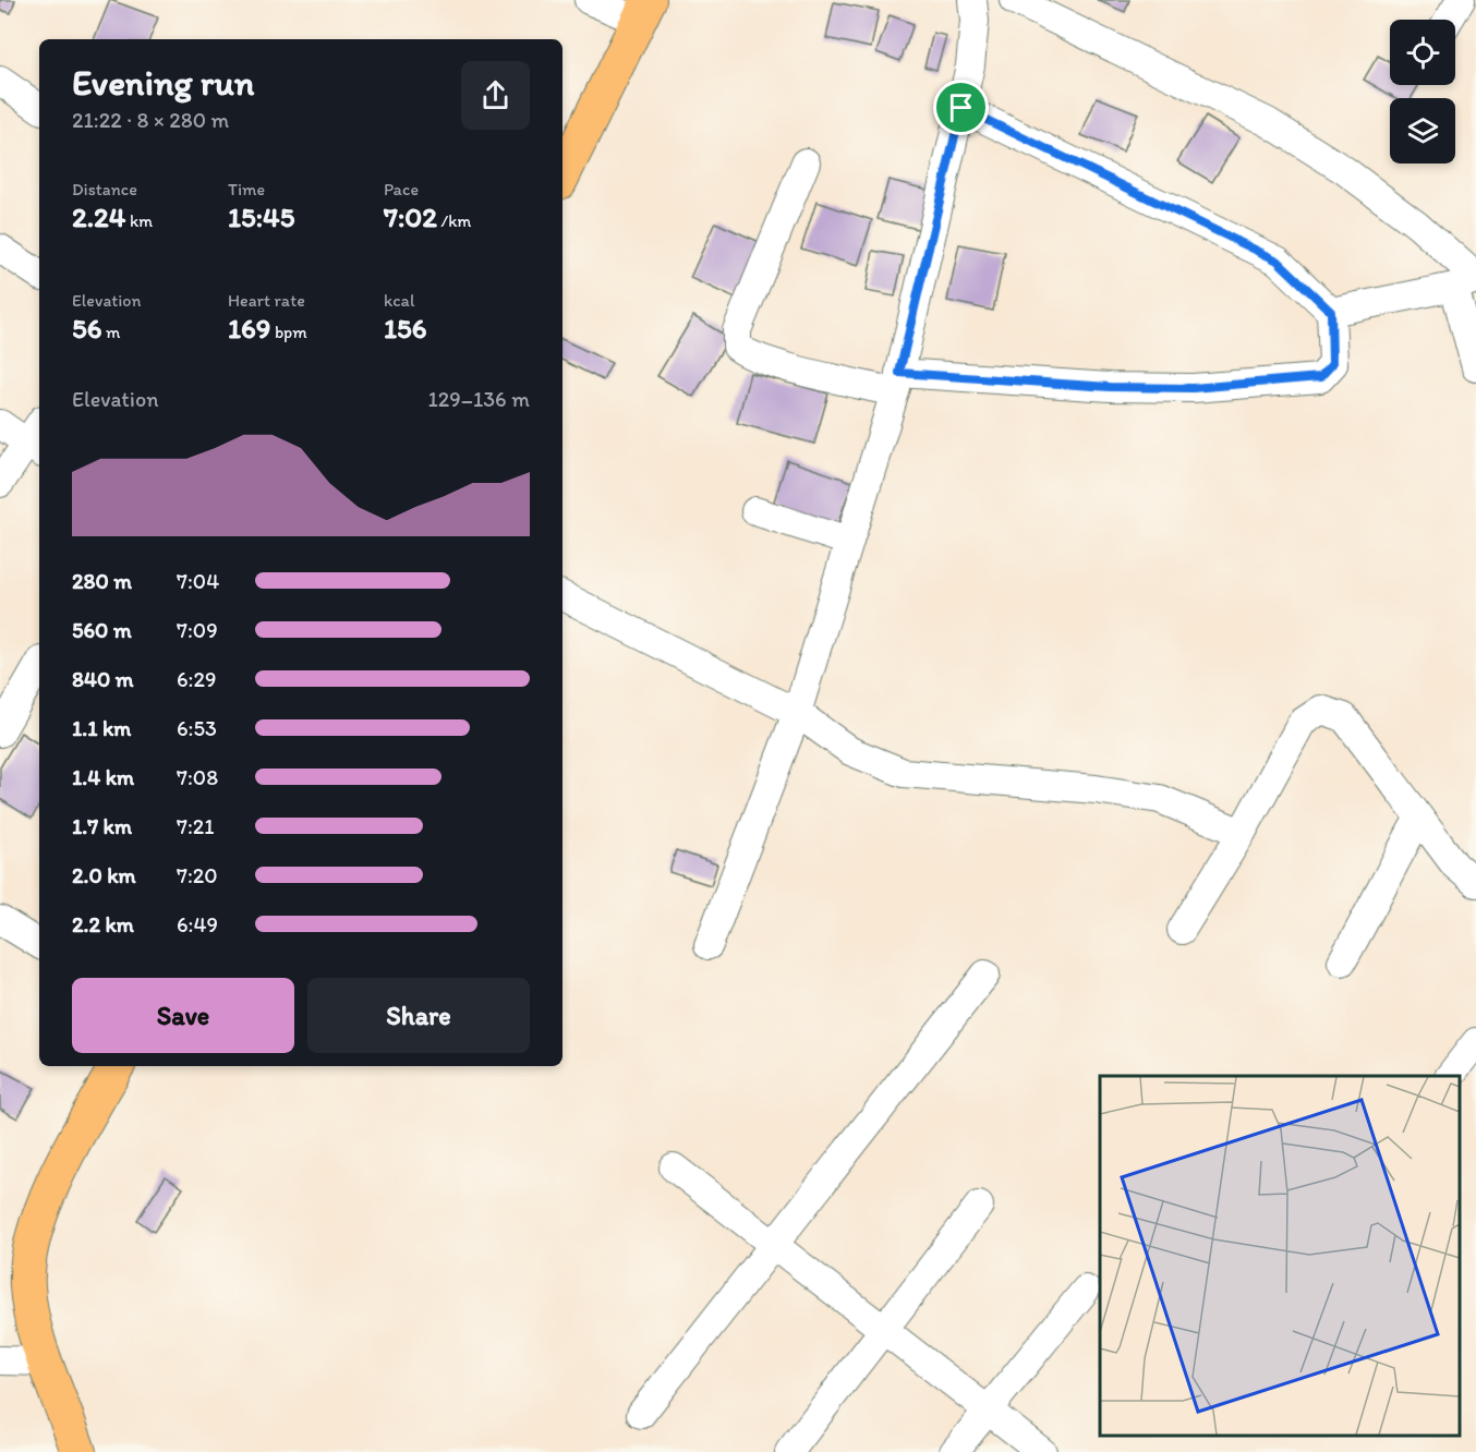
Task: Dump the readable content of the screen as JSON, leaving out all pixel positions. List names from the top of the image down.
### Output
{
  "page": {
    "heading": ["Evening run", "21:22 · 8 × 280 m"],
    "stats": [
      ["Distance", "2.24 km"],
      ["Time", "15:45"],
      ["Pace", "7:02 /km"],
      ["Elevation", "56 m"],
      ["Heart rate", "169 bpm"],
      ["kcal", "156"]
    ],
    "chart": ["Elevation", "129–136 m"],
    "list": [
      {
        "name": "280 m",
        "note": "7:04"
      },
      {
        "name": "560 m",
        "note": "7:09"
      },
      {
        "name": "840 m",
        "note": "6:29"
      },
      {
        "name": "1.1 km",
        "note": "6:53"
      },
      {
        "name": "1.4 km",
        "note": "7:08"
      },
      {
        "name": "1.7 km",
        "note": "7:21"
      },
      {
        "name": "2.0 km",
        "note": "7:20"
      },
      {
        "name": "2.2 km",
        "note": "6:49"
      }
    ],
    "buttons": ["Save", "Share"]
  }
}
